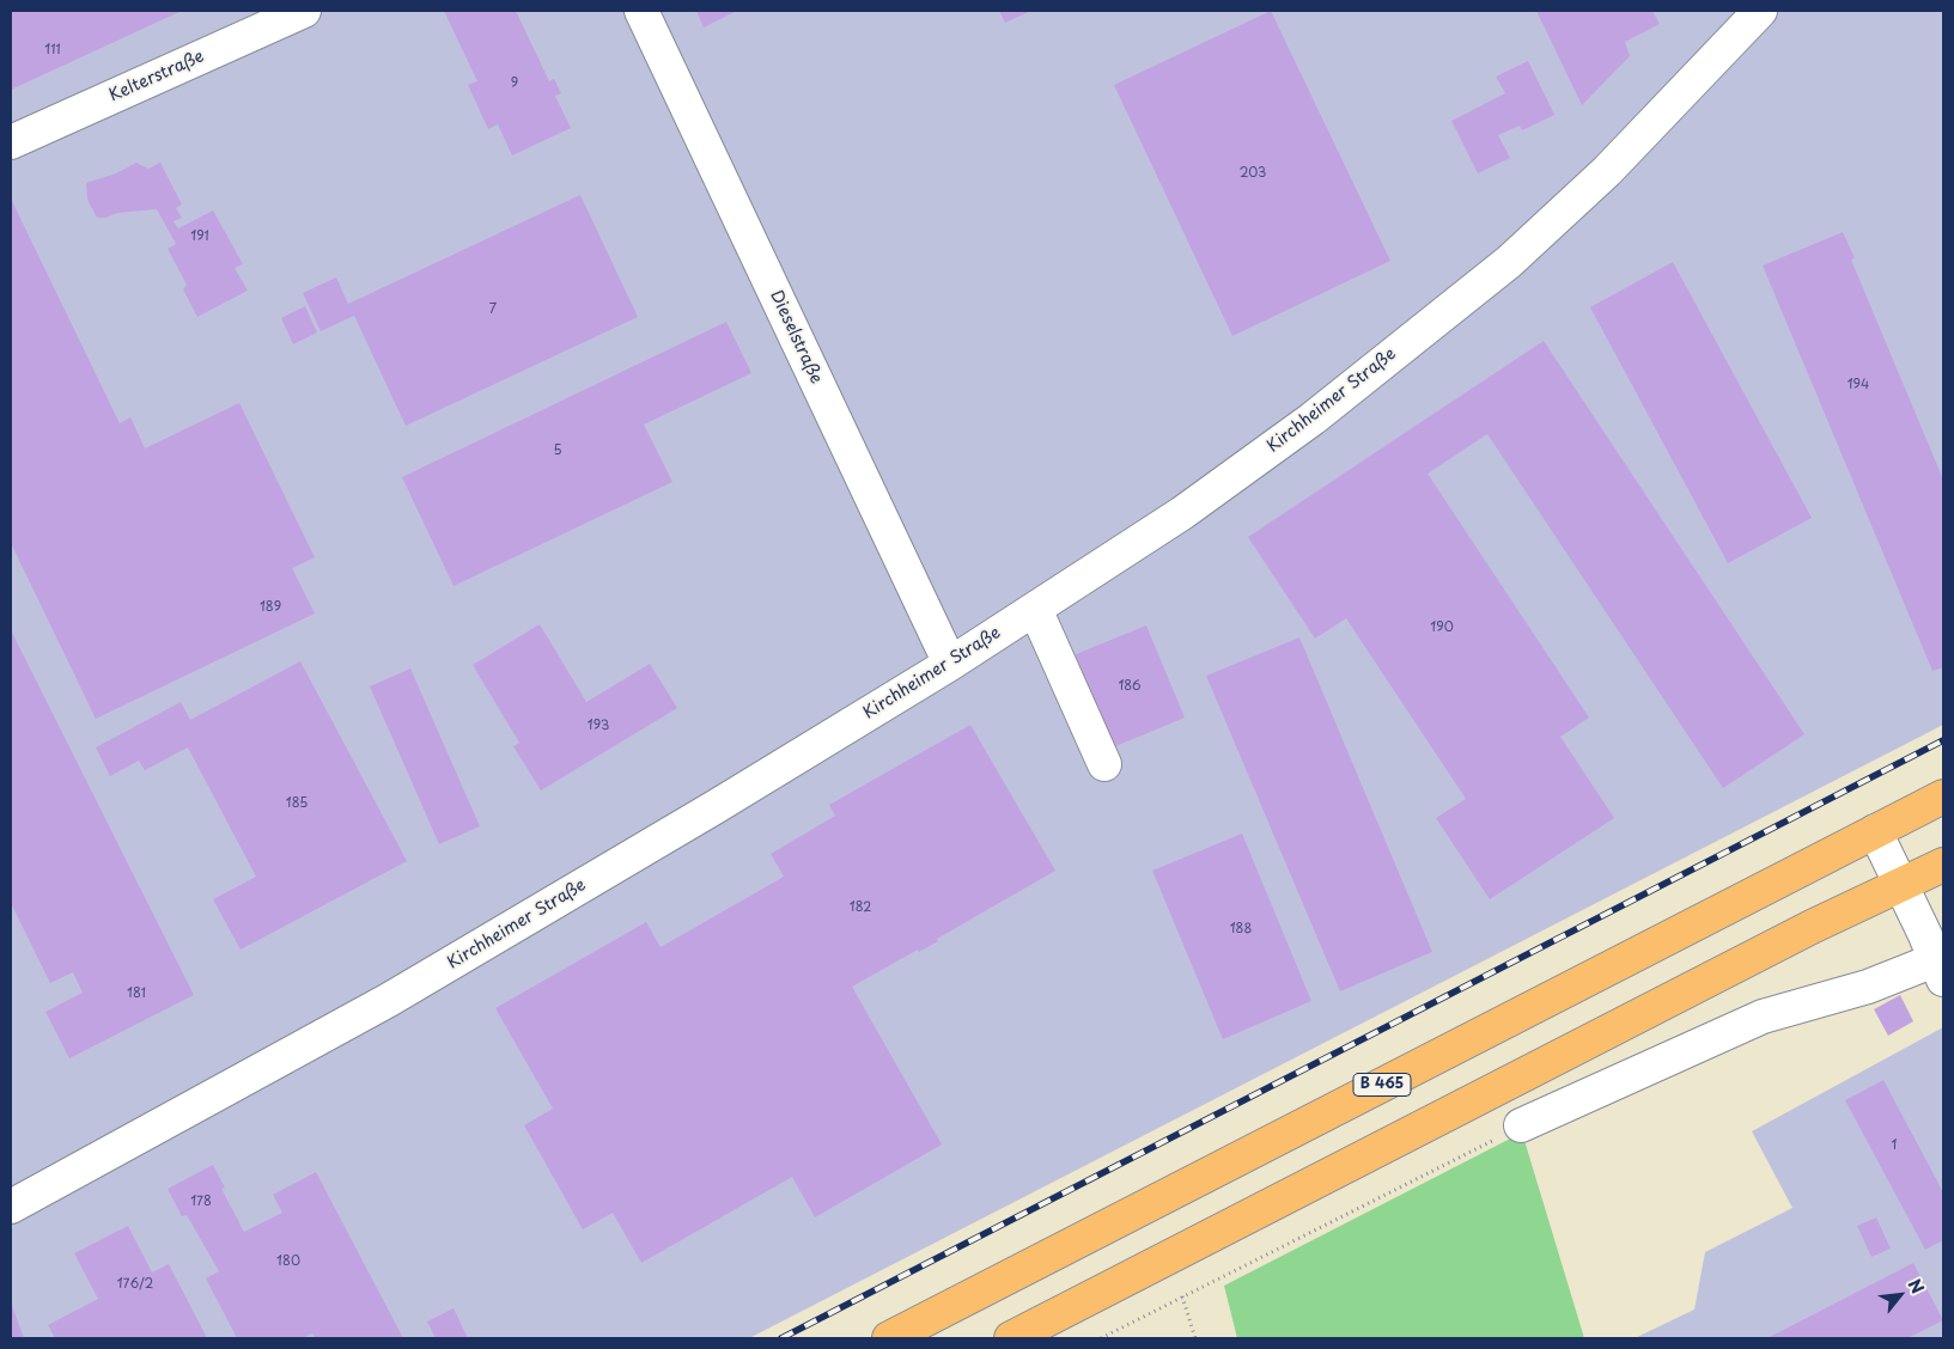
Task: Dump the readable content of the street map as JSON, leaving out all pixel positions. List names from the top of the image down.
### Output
{
  "streets": {
    "main road": ["B 465"],
    "street": ["Kelterstraße", "Dieselstraße", "Kirchheimer Straße"]
  },
  "crossings": [
    ["Dieselstraße", "Kirchheimer Straße"]
  ],
  "house_numbers": [
    "111",
    "9",
    "203",
    "191",
    "7",
    "194",
    "5",
    "189",
    "190",
    "186",
    "193",
    "185",
    "182",
    "188",
    "181",
    "1",
    "178",
    "180",
    "176/2"
  ],
  "north": "top right"
}
